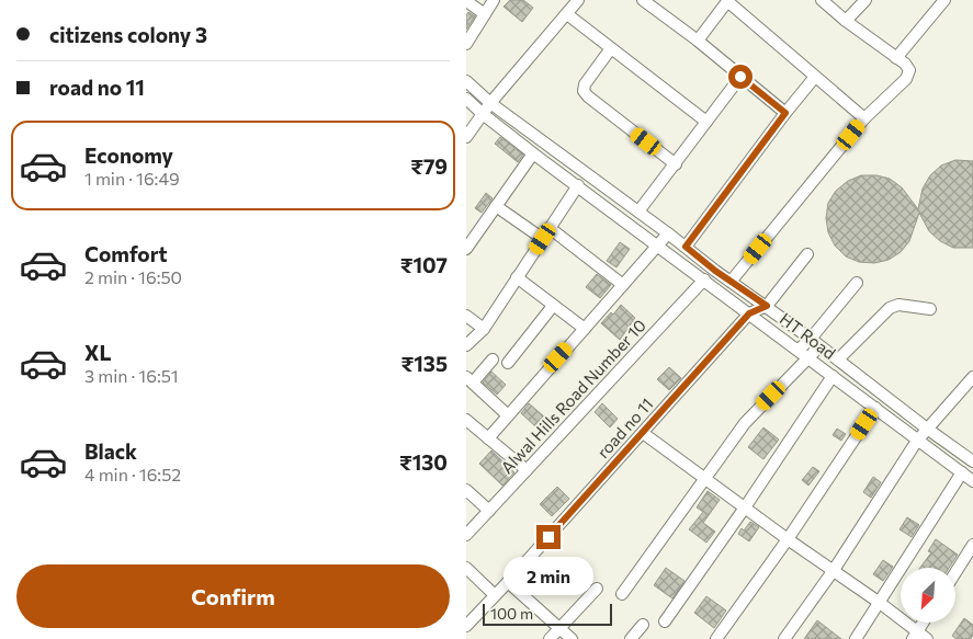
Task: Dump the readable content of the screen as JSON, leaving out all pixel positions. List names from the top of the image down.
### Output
{
  "streets": {
    "street": ["HT Road", "Alwal Hills Road Number 10", "road no 11"]
  },
  "crossings": [
    ["HT Road", "Alwal Hills Road Number 10"],
    ["HT Road", "road no 11"]
  ],
  "scale_bar": "100 m",
  "north": "bottom left",
  "page": {
    "banner": ["citizens colony 3", "road no 11"],
    "list": [
      {
        "name": "Economy",
        "note": "1 min · 16:49",
        "value": "₹79"
      },
      {
        "name": "Comfort",
        "note": "2 min · 16:50",
        "value": "₹107"
      },
      {
        "name": "XL",
        "note": "3 min · 16:51",
        "value": "₹135"
      },
      {
        "name": "Black",
        "note": "4 min · 16:52",
        "value": "₹130"
      }
    ],
    "buttons": "Confirm",
    "bubble": "2 min",
    "scale": "100 m"
  }
}
